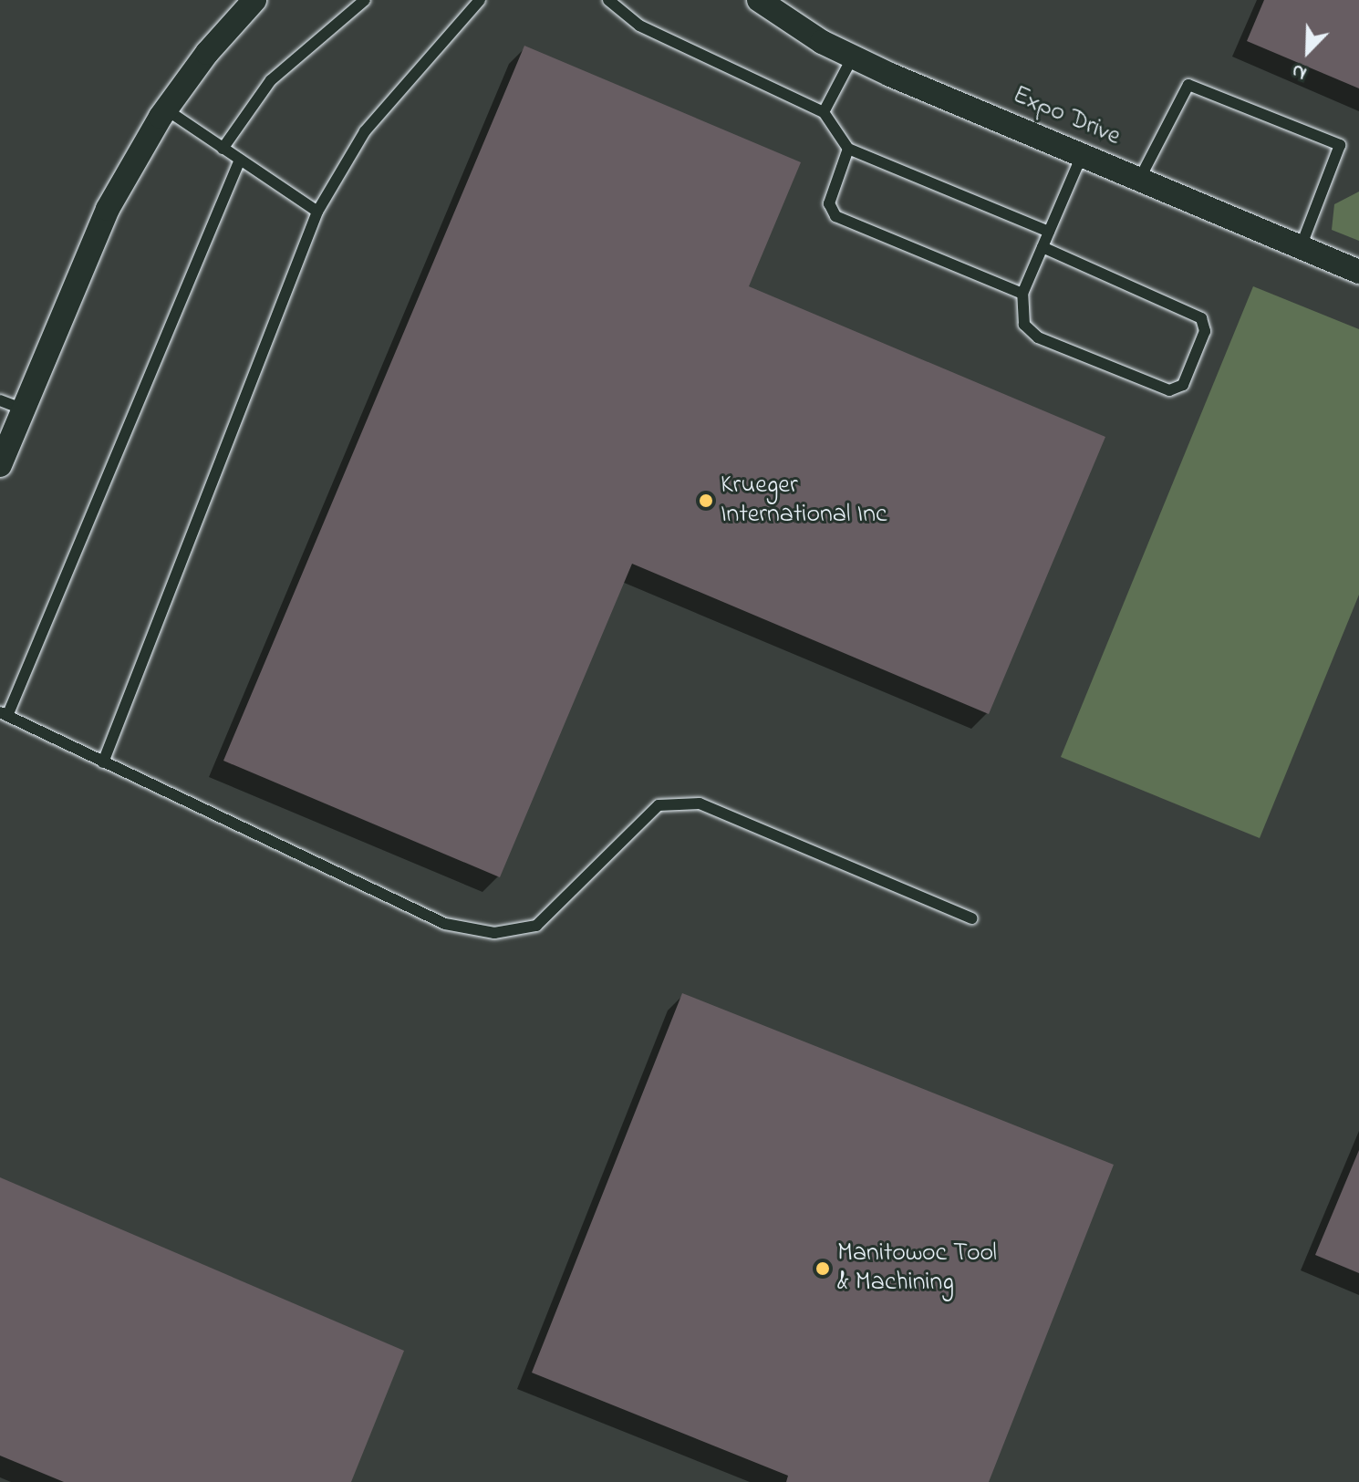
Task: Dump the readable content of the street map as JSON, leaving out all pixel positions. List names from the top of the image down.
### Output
{
  "streets": {
    "street": ["Expo Drive"]
  },
  "places": ["Krueger International Inc", "Manitowoc Tool & Machining"],
  "north": "bottom left"
}
